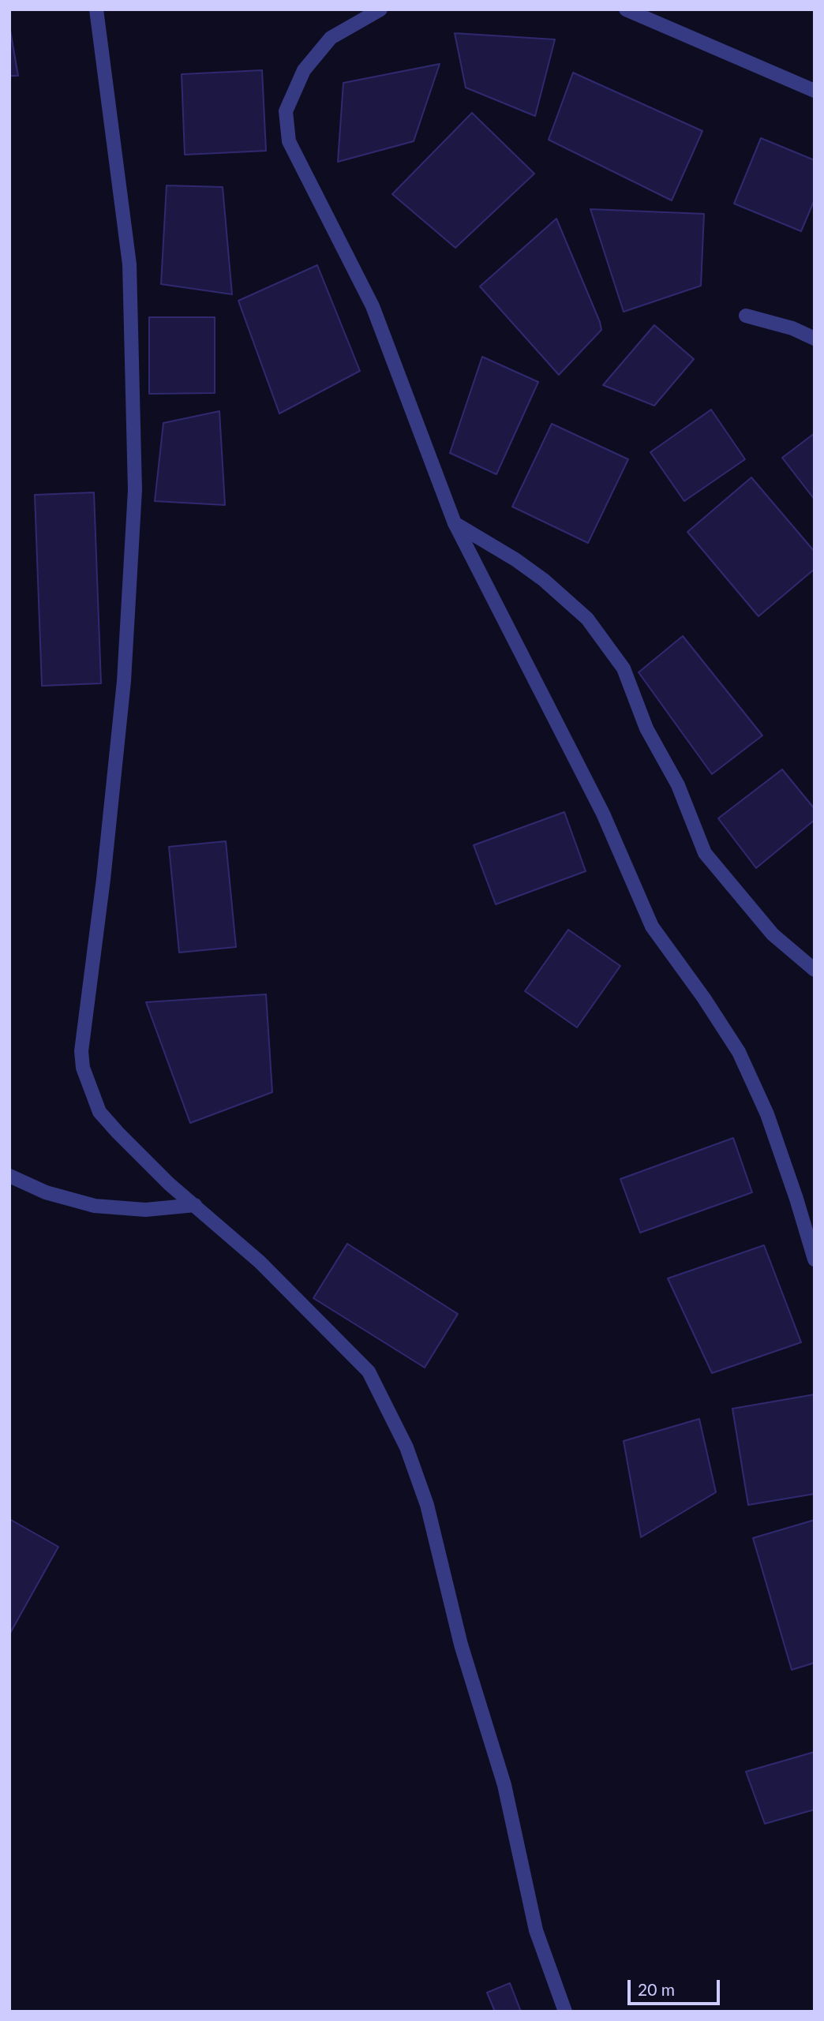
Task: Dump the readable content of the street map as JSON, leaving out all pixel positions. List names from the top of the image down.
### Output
{
  "scale_bar": "20 m"
}
